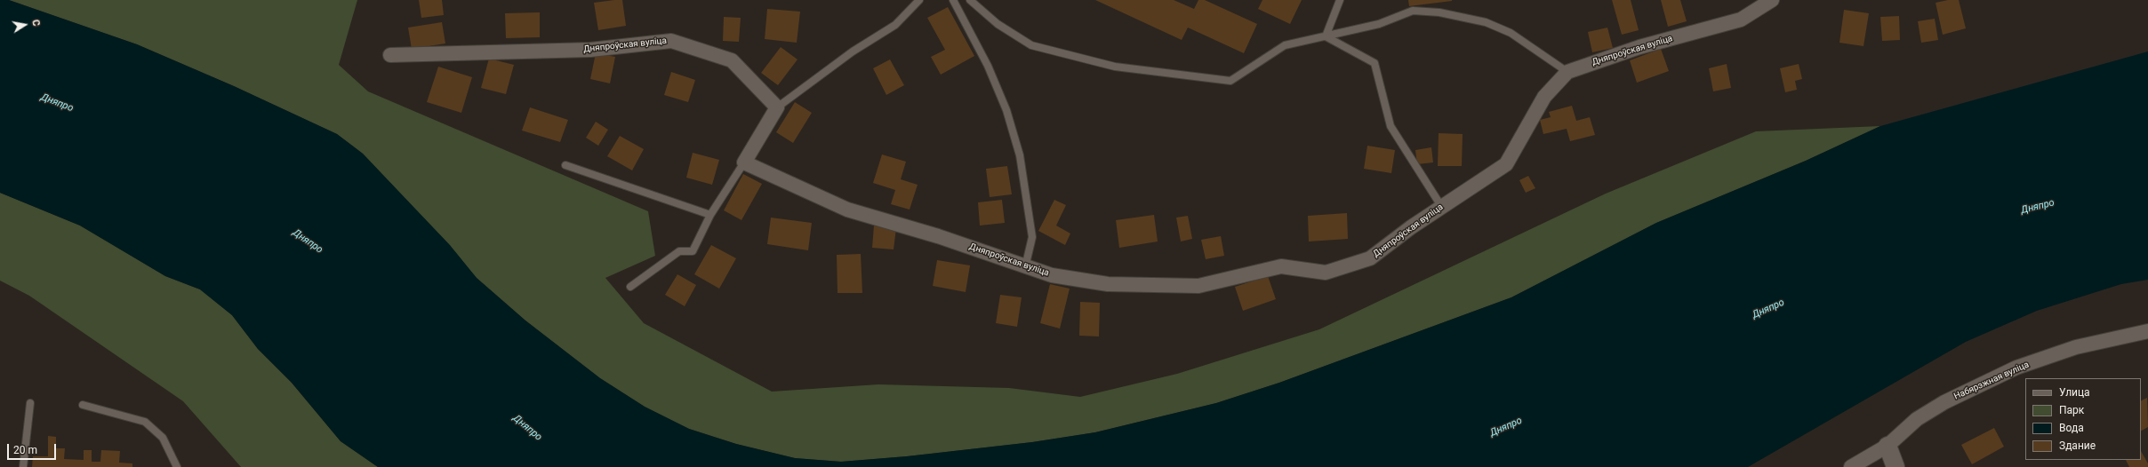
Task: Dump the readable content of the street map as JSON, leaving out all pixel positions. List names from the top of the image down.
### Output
{
  "streets": {
    "street": ["Дняпроўская вуліца", "Набярэжная вуліца"]
  },
  "water": ["Дняпро"],
  "legend": [
    "Улица",
    "Парк",
    "Вода",
    "Здание"
  ],
  "scale_bar": "20 m",
  "north": "right"
}
